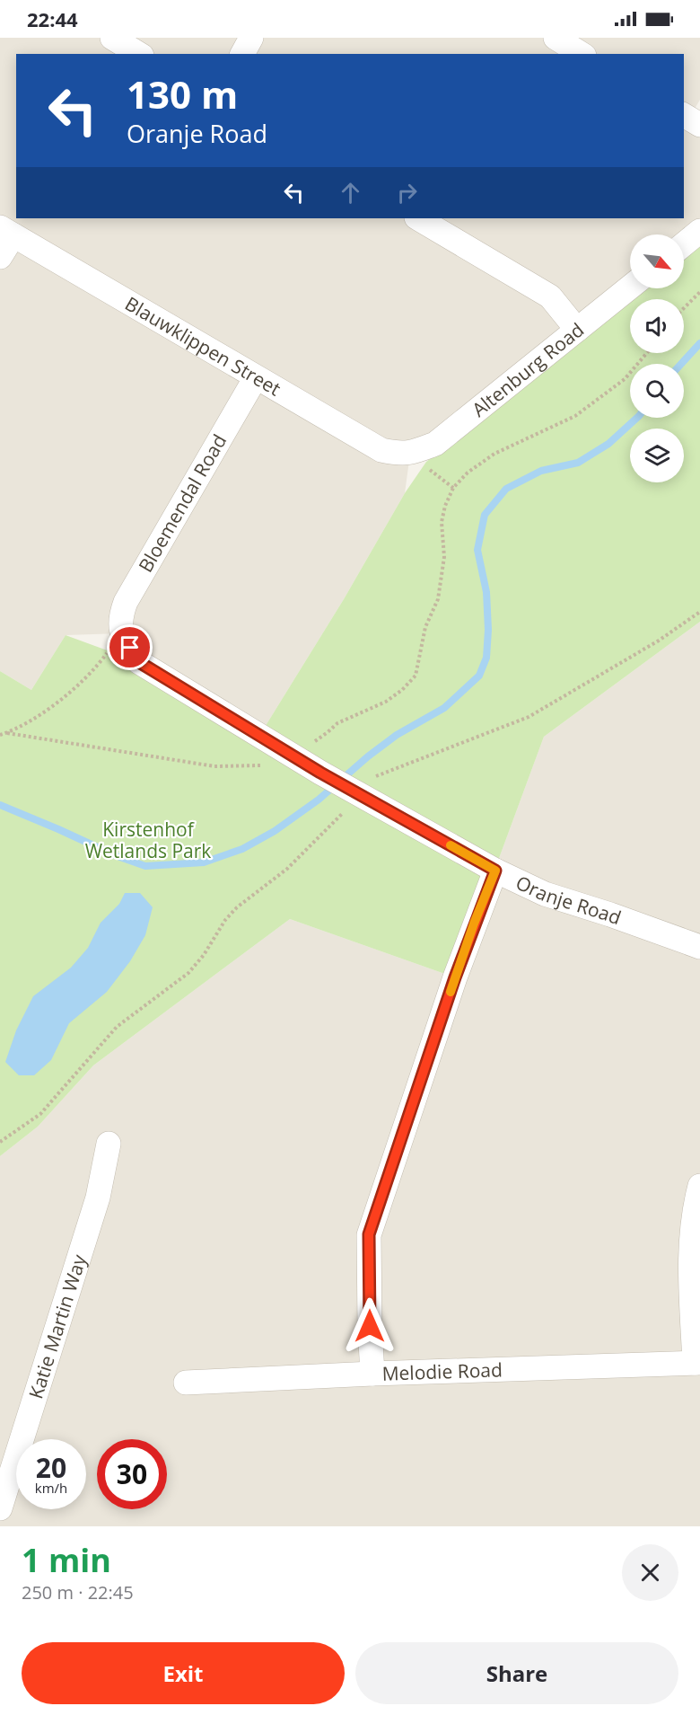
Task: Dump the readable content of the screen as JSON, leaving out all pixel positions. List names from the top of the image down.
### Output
{
  "streets": {
    "street": [
      "Blauwklippen Street",
      "Altenburg Road",
      "Bloemendal Road",
      "Oranje Road",
      "Katie Martin Way",
      "Melodie Road"
    ]
  },
  "crossings": [
    ["Blauwklippen Street", "Altenburg Road"],
    ["Blauwklippen Street", "Bloemendal Road"],
    ["Bloemendal Road", "Oranje Road"]
  ],
  "parks": ["Kirstenhof Wetlands Park"],
  "north": "bottom right",
  "page": {
    "status": "22:44",
    "turn": ["130 m", "Oranje Road"],
    "speed": "20 km/h",
    "limit": "30",
    "heading": ["1 min", "250 m · 22:45"],
    "buttons": ["Exit", "Share"]
  }
}
